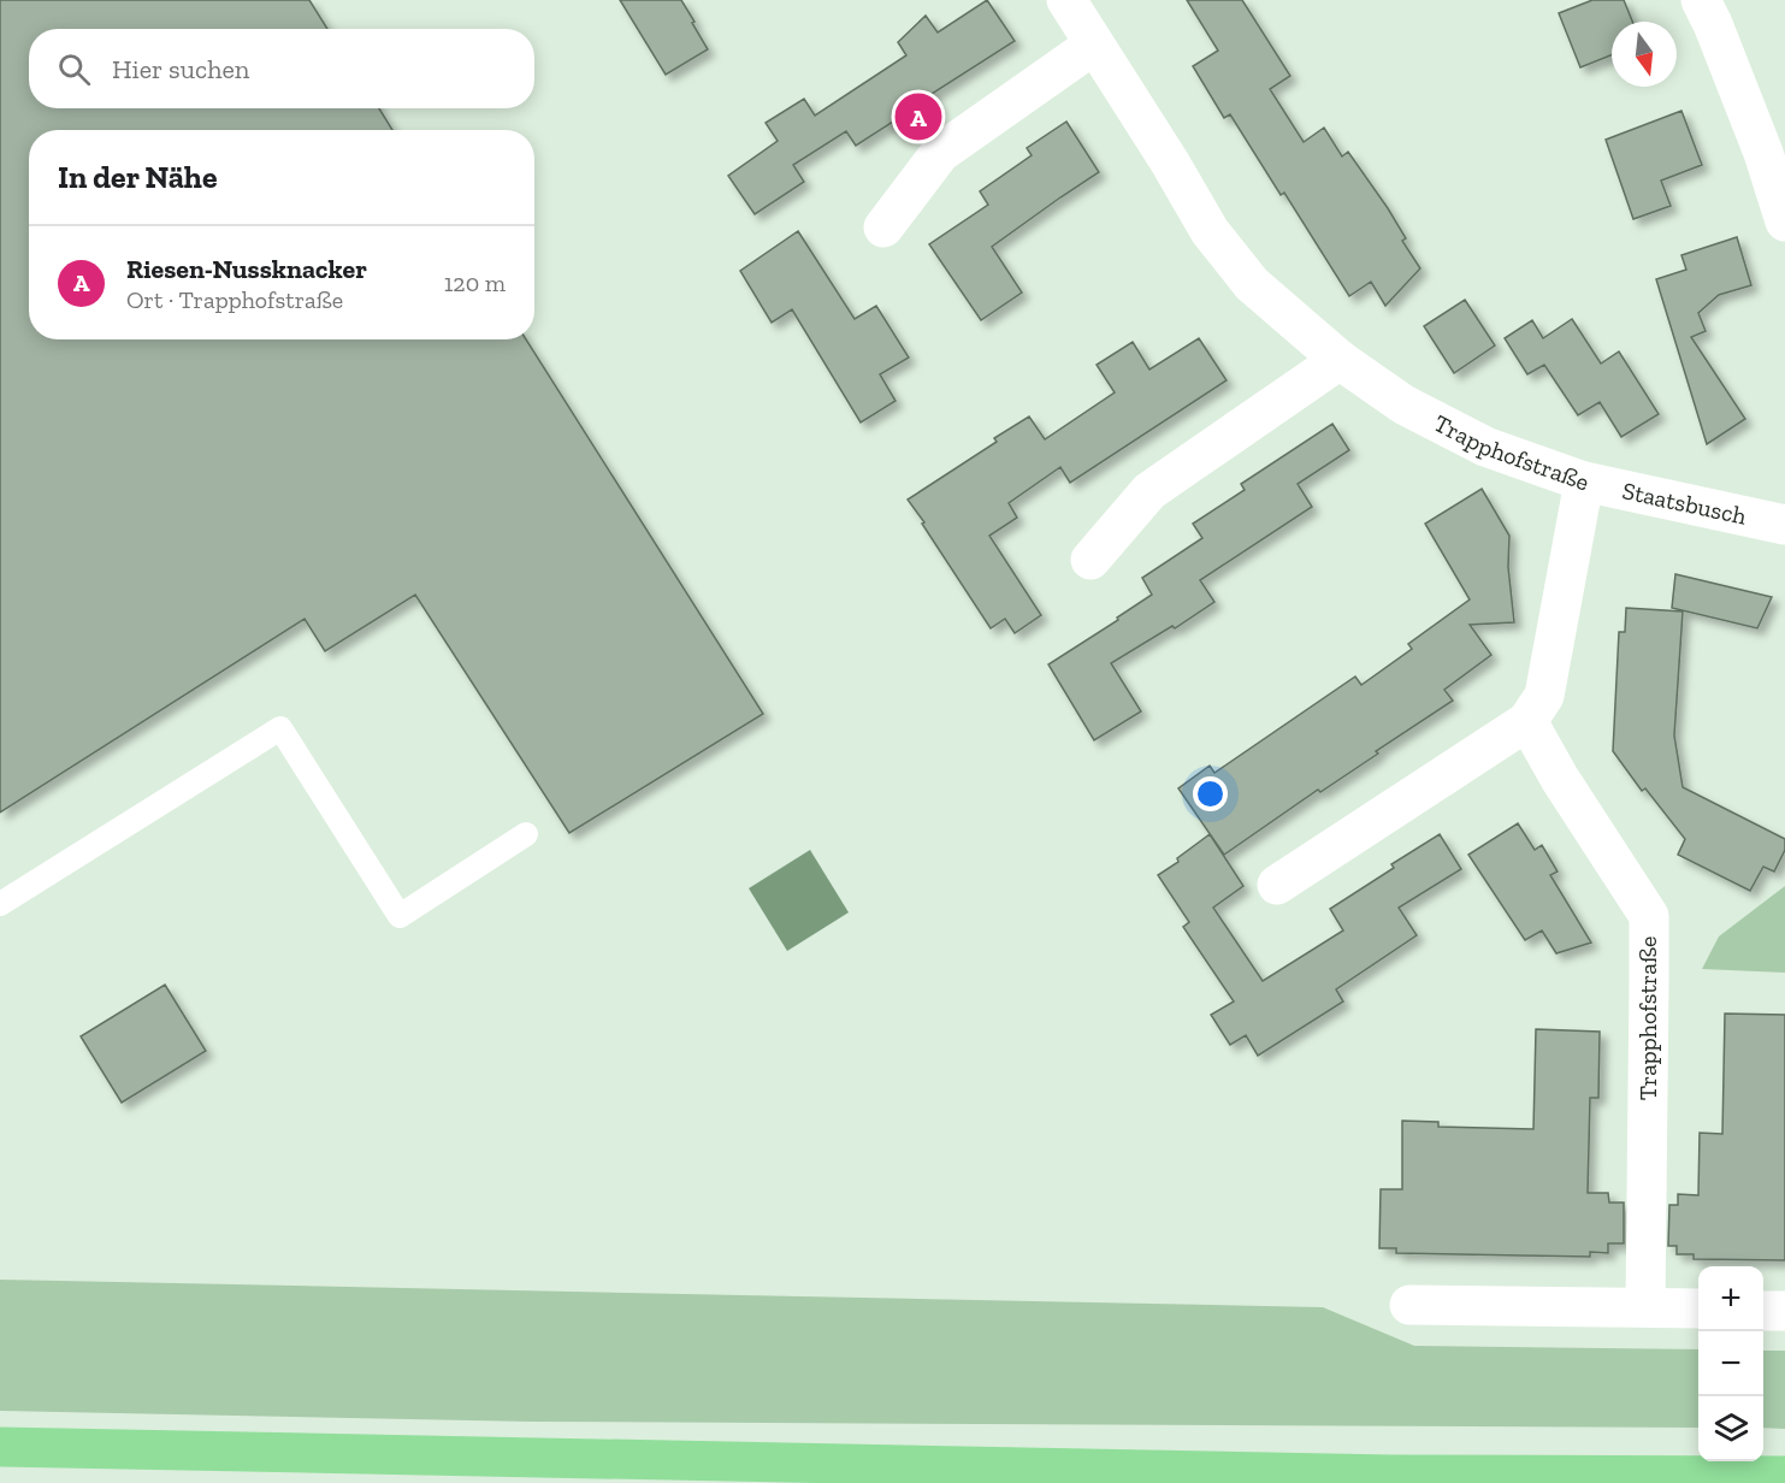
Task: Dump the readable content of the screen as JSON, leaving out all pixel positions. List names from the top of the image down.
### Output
{
  "streets": {
    "street": ["Trapphofstraße", "Staatsbusch"]
  },
  "crossings": [
    ["Trapphofstraße", "Staatsbusch"]
  ],
  "north": "bottom",
  "page": {
    "search": "Hier suchen",
    "pins": "A",
    "heading": "In der Nähe",
    "list": [
      {
        "mark": "A",
        "name": "Riesen-Nussknacker",
        "note": "Ort · Trapphofstraße",
        "value": "120 m"
      }
    ],
    "map_buttons": ["+", "−"]
  }
}
